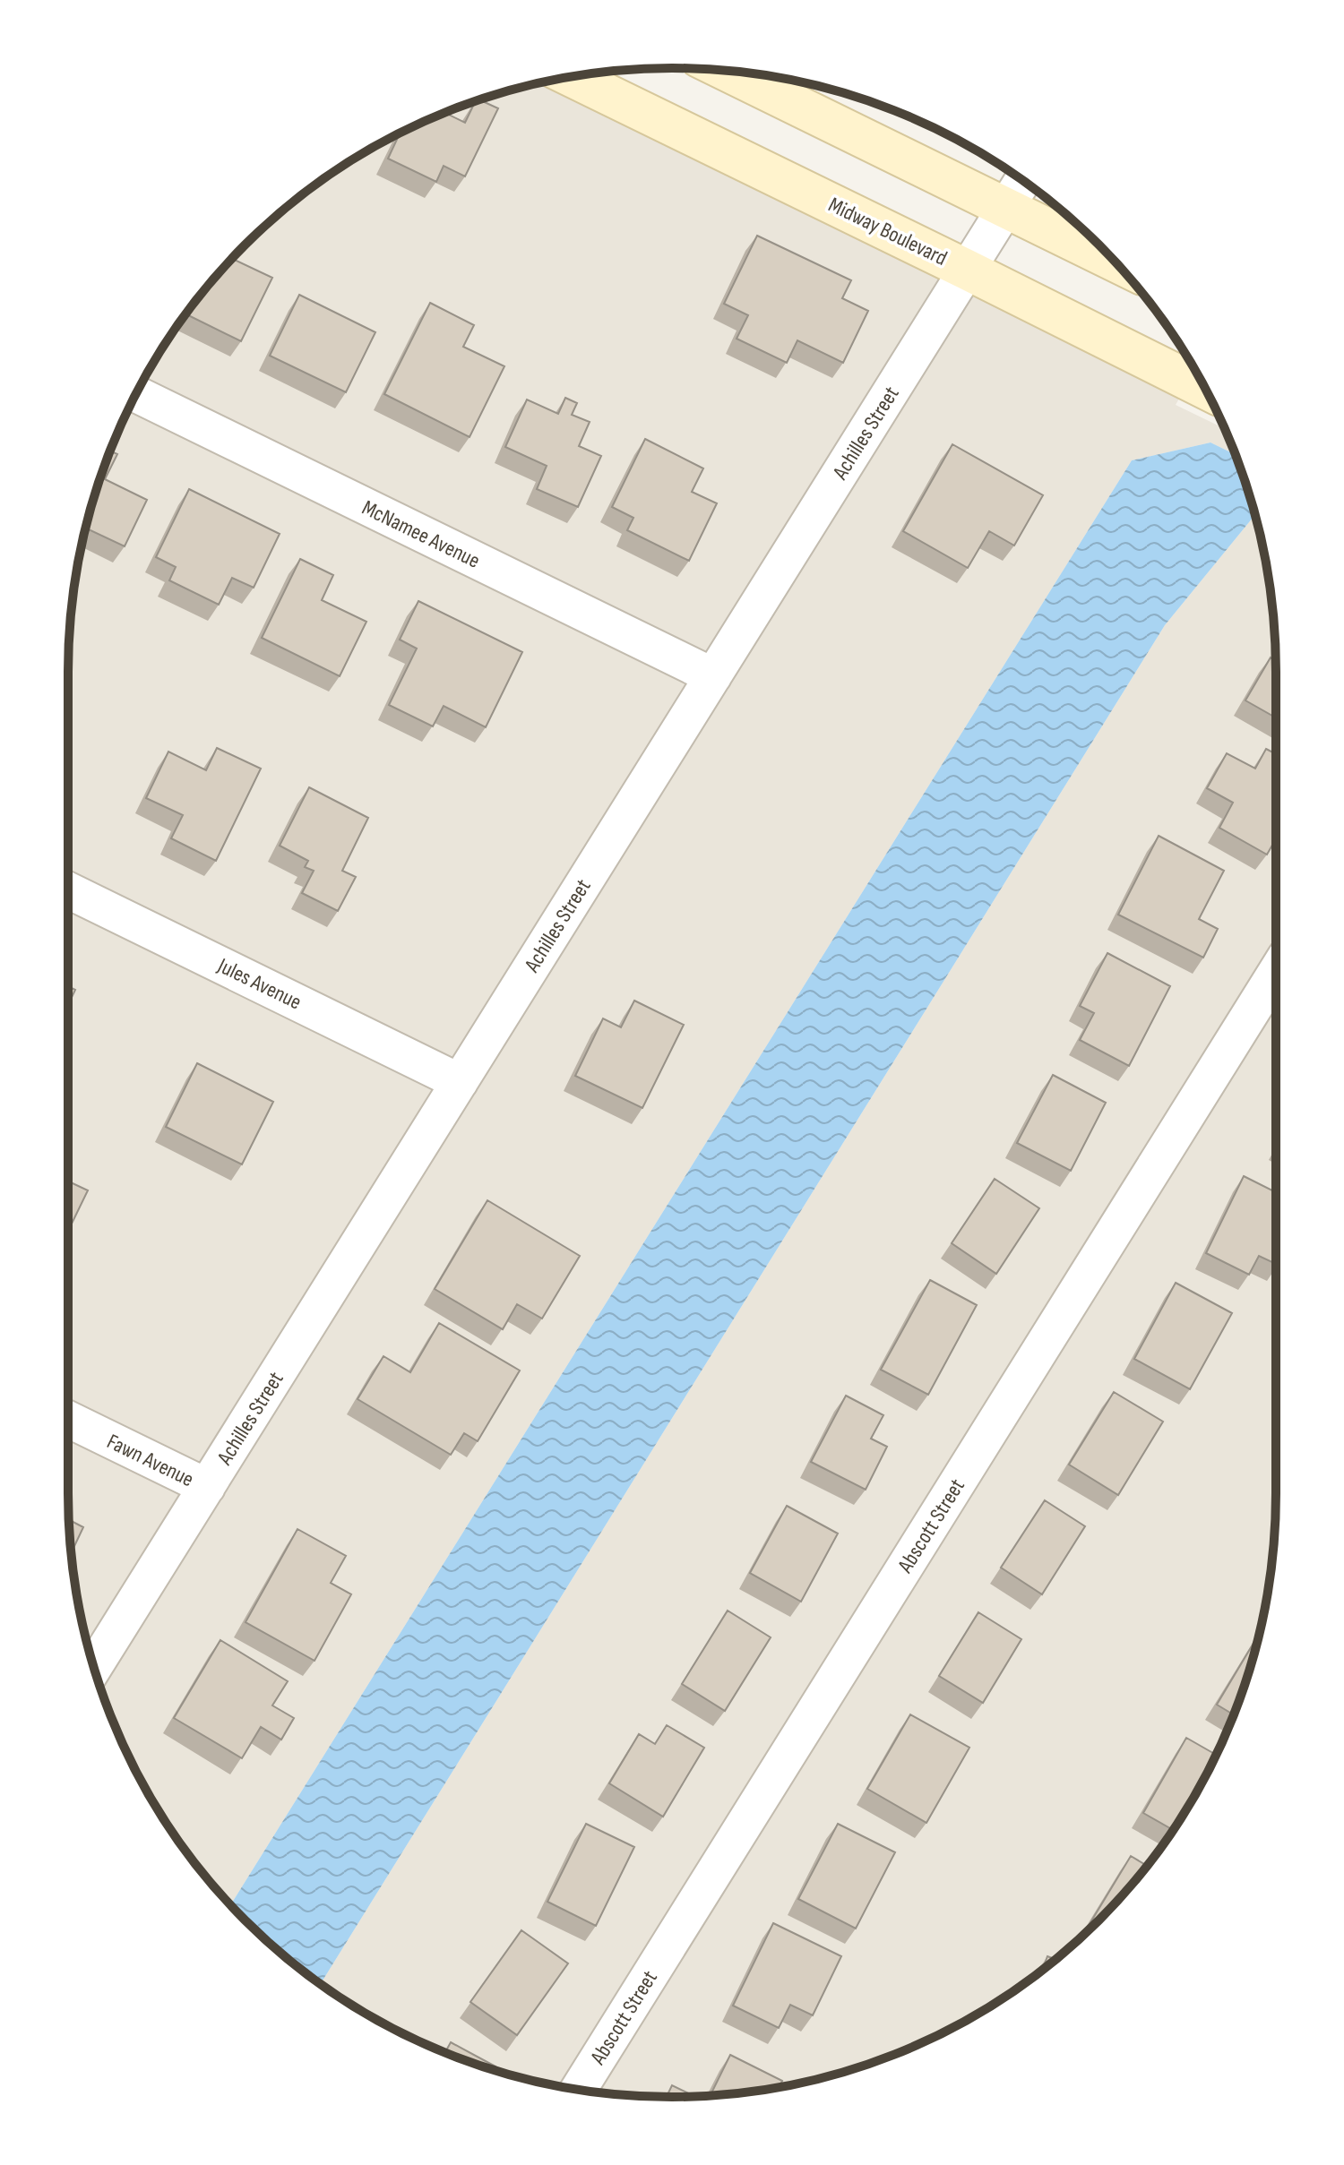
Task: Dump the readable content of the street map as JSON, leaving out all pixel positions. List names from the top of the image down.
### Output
{
  "streets": {
    "street": [
      "Midway Boulevard",
      "Achilles Street",
      "McNamee Avenue",
      "Jules Avenue",
      "Fawn Avenue",
      "Abscott Street"
    ]
  },
  "crossings": [
    ["Midway Boulevard", "Achilles Street"],
    ["Achilles Street", "McNamee Avenue"],
    ["Achilles Street", "Jules Avenue"],
    ["Achilles Street", "Fawn Avenue"]
  ]
}
